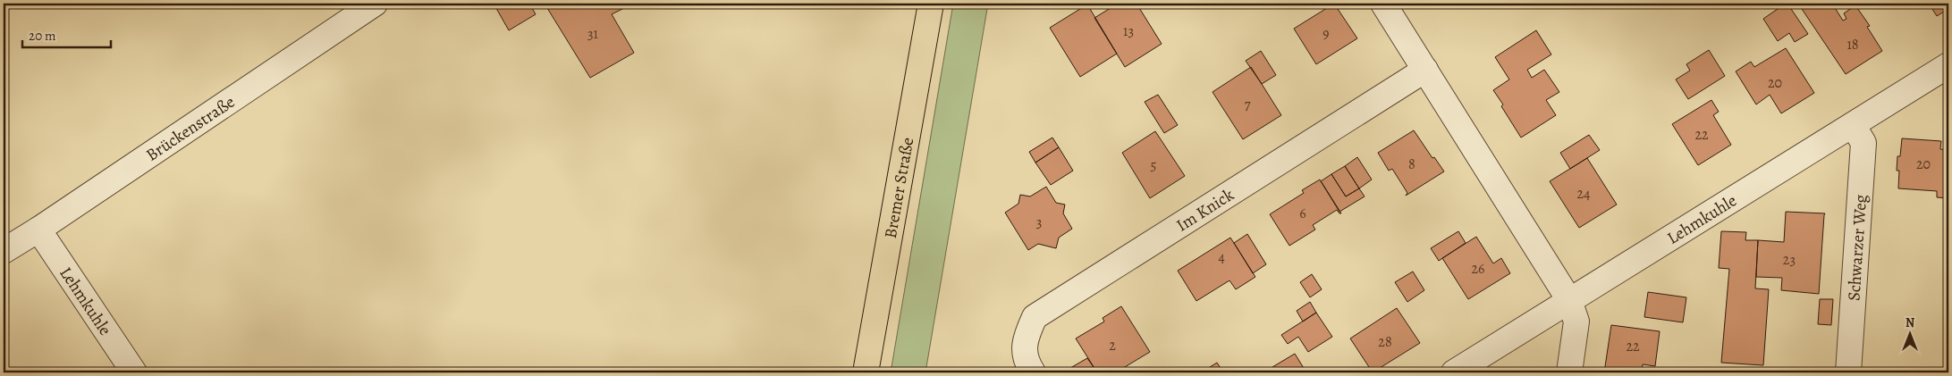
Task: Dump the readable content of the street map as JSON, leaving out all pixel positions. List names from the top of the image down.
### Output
{
  "streets": {
    "main road": ["Bremer Straße"],
    "street": [
      "Brückenstraße",
      "Im Knick",
      "Lehmkuhle",
      "Schwarzer Weg"
    ]
  },
  "crossings": [
    ["Brückenstraße", "Lehmkuhle"],
    ["Lehmkuhle", "Schwarzer Weg"]
  ],
  "house_numbers": [
    "13",
    "31",
    "9",
    "18",
    "20",
    "7",
    "22",
    "8",
    "20",
    "5",
    "24",
    "6",
    "3",
    "4",
    "23",
    "26",
    "28",
    "2",
    "22"
  ],
  "scale_bar": "20 m",
  "north": "top"
}
